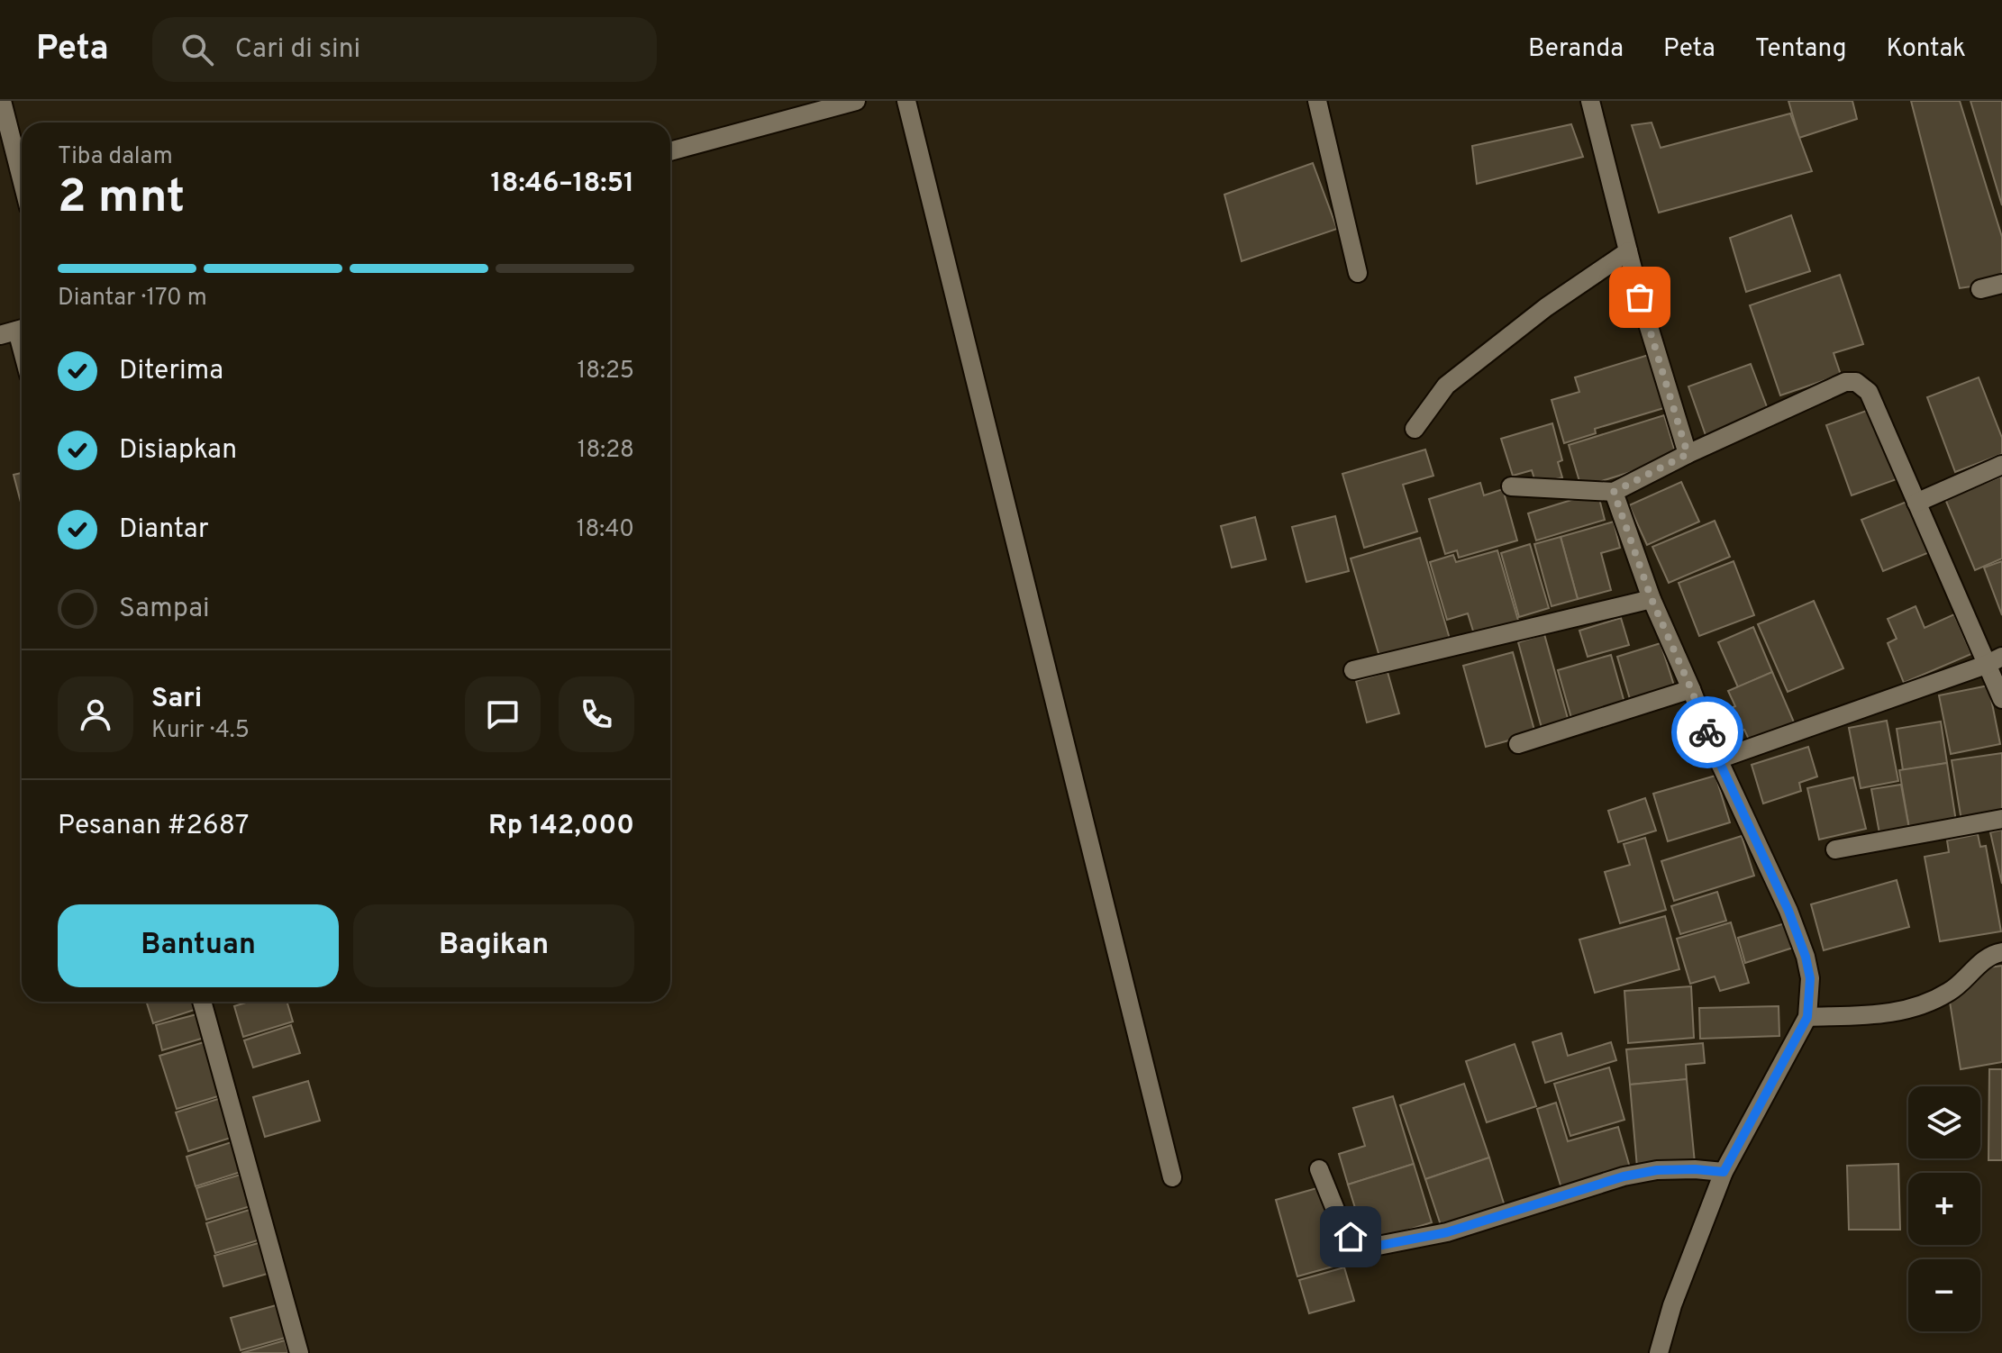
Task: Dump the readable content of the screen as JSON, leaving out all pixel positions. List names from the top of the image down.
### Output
{
  "page": {
    "header": "Peta",
    "search": "Cari di sini",
    "nav": [
      "Beranda",
      "Peta",
      "Tentang",
      "Kontak"
    ],
    "heading": ["2 mnt", "Tiba dalam", "18:46–18:51"],
    "panel": [
      "Sari",
      "Kurir · 4.5",
      "Pesanan #2687",
      "Rp 142,000"
    ],
    "bar": "Diantar · 170 m",
    "list": [
      ["Diterima", "18:25"],
      ["Disiapkan", "18:28"],
      ["Diantar", "18:40"],
      "Sampai"
    ],
    "buttons": ["Bantuan", "Bagikan"],
    "map_buttons": ["+", "−"]
  }
}
